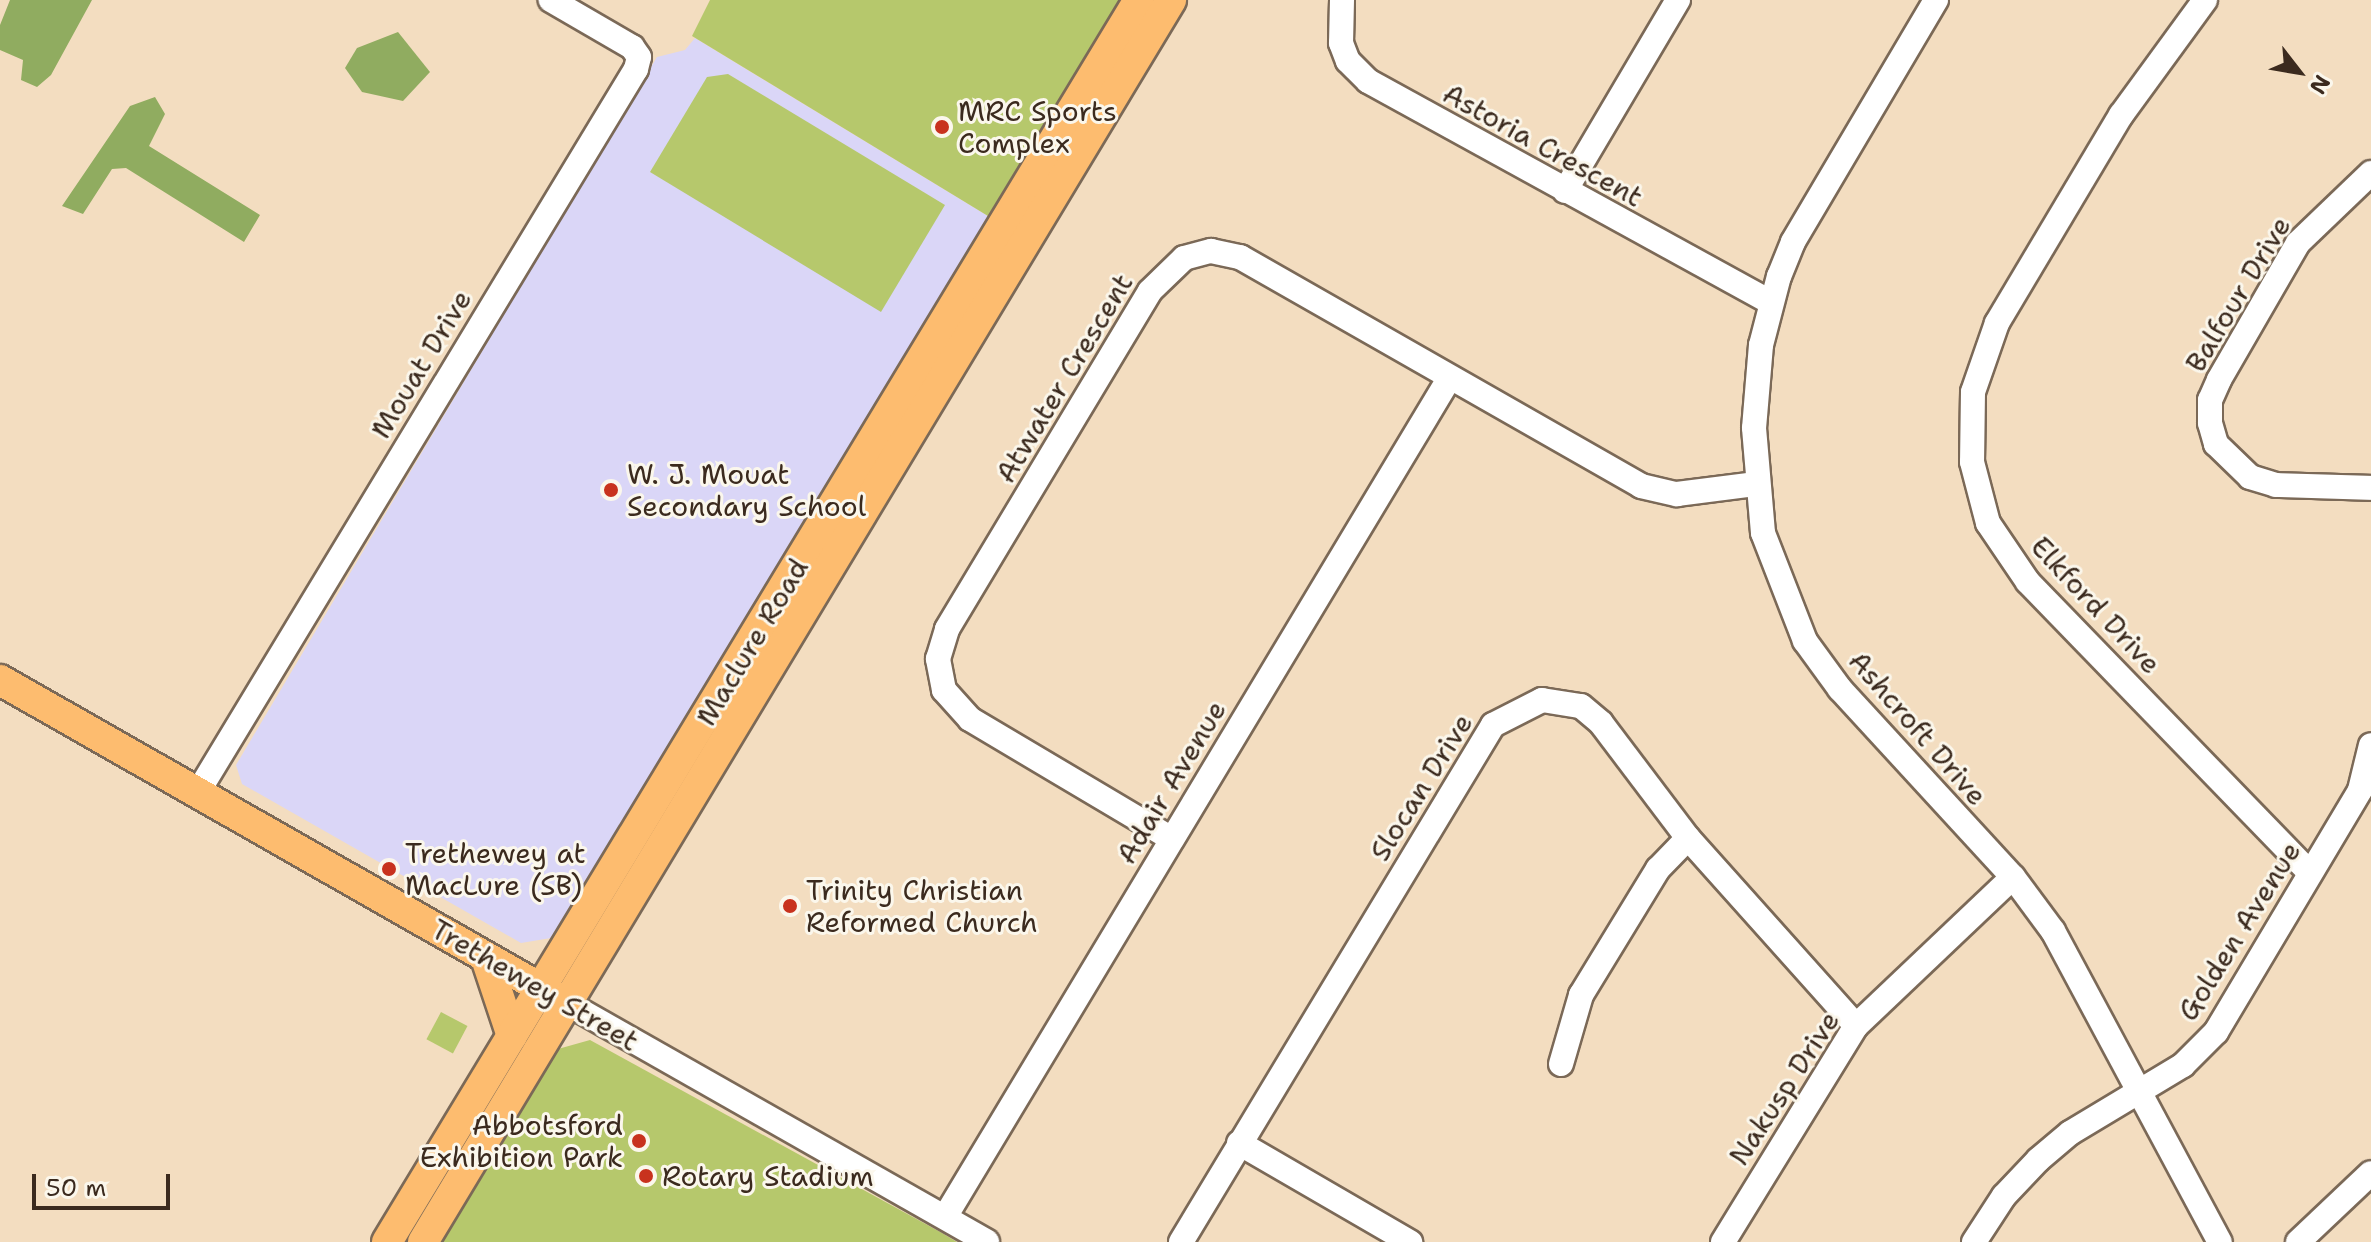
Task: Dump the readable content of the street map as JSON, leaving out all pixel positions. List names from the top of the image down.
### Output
{
  "streets": {
    "main road": ["Maclure Road", "Trethewey Street"],
    "street": [
      "Astoria Crescent",
      "Balfour Drive",
      "Mouat Drive",
      "Atwater Crescent",
      "Elkford Drive",
      "Ashcroft Drive",
      "Adair Avenue",
      "Slocan Drive",
      "Golden Avenue",
      "Nakusp Drive"
    ]
  },
  "crossings": [
    ["Astoria Crescent", "Ashcroft Drive"],
    ["Mouat Drive", "Trethewey Street"],
    ["Atwater Crescent", "Ashcroft Drive"],
    ["Atwater Crescent", "Adair Avenue"],
    ["Elkford Drive", "Golden Avenue"],
    ["Maclure Road", "Trethewey Street"],
    ["Ashcroft Drive", "Golden Avenue"],
    ["Ashcroft Drive", "Nakusp Drive"],
    ["Adair Avenue", "Trethewey Street"],
    ["Slocan Drive", "Nakusp Drive"]
  ],
  "places": [
    "MRC Sports Complex",
    "W. J. Mouat Secondary School",
    "Trethewey at MacLure (SB)",
    "Trinity Christian Reformed Church",
    "Abbotsford Exhibition Park",
    "Rotary Stadium"
  ],
  "scale_bar": "50 m",
  "north": "bottom right"
}
